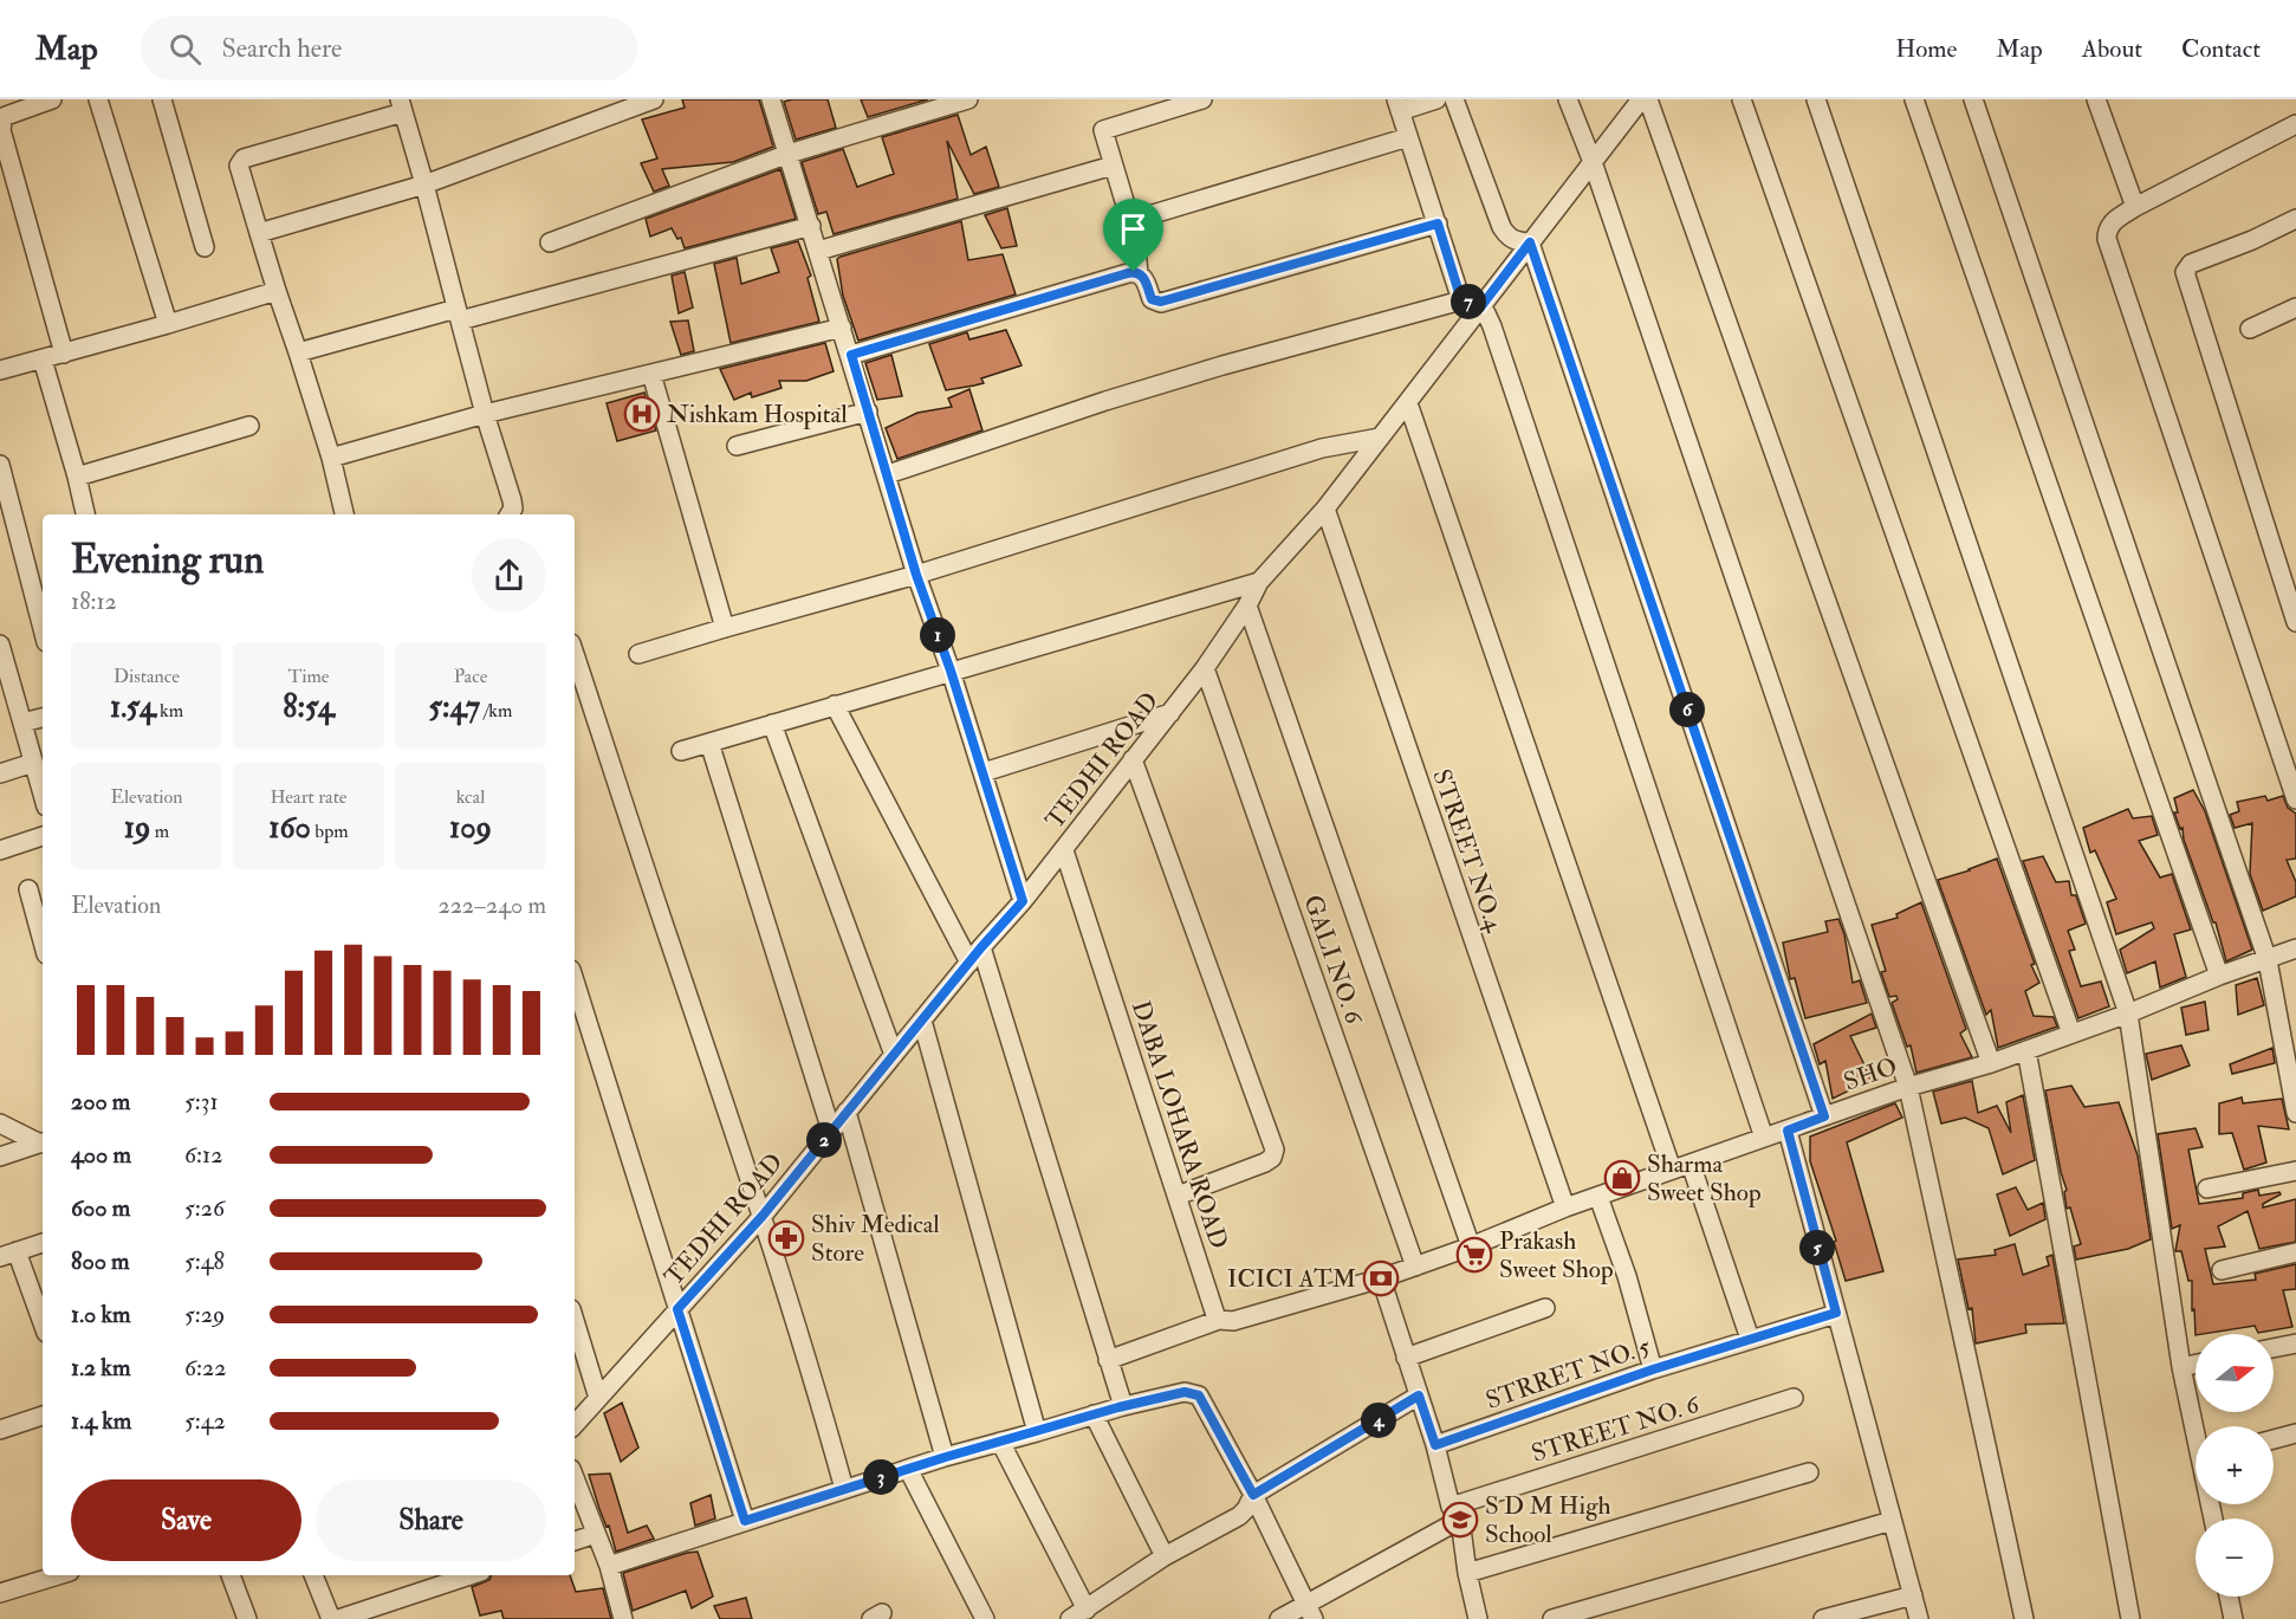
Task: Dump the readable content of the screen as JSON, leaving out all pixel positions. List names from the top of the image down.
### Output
{
  "streets": {
    "street": [
      "TEDHI ROAD",
      "STREET NO.4",
      "GALI NO. 6",
      "SHO",
      "DABA LOHARA ROAD",
      "STRRET NO. 5",
      "STREET NO. 6"
    ]
  },
  "crossings": [
    ["TEDHI ROAD", "STREET NO.4"],
    ["TEDHI ROAD", "GALI NO. 6"],
    ["TEDHI ROAD", "DABA LOHARA ROAD"],
    ["STREET NO.4", "SHO"],
    ["GALI NO. 6", "SHO"]
  ],
  "places": {
    "hospital": ["Nishkam Hospital"],
    "shop": ["Sharma Sweet Shop"],
    "pharmacy": ["Shiv Medical Store"],
    "supermarket": ["Prakash Sweet Shop"],
    "bank": ["ICICI ATM"],
    "school or university": ["S D M High School"]
  },
  "north": "right",
  "page": {
    "header": "Map",
    "search": "Search here",
    "nav": [
      "Home",
      "Map",
      "About",
      "Contact"
    ],
    "pins": [
      "7",
      "1",
      "6",
      "2",
      "5",
      "4",
      "3"
    ],
    "heading": ["Evening run", "18:12"],
    "stats": [
      ["Distance", "1.54 km"],
      ["Time", "8:54"],
      ["Pace", "5:47 /km"],
      ["Elevation", "19 m"],
      ["Heart rate", "160 bpm"],
      ["kcal", "109"]
    ],
    "chart": ["Elevation", "222–240 m"],
    "list": [
      {
        "name": "200 m",
        "note": "5:31"
      },
      {
        "name": "400 m",
        "note": "6:12"
      },
      {
        "name": "600 m",
        "note": "5:26"
      },
      {
        "name": "800 m",
        "note": "5:48"
      },
      {
        "name": "1.0 km",
        "note": "5:29"
      },
      {
        "name": "1.2 km",
        "note": "6:22"
      },
      {
        "name": "1.4 km",
        "note": "5:42"
      }
    ],
    "map_buttons": ["+", "−"],
    "buttons": ["Save", "Share"]
  }
}
